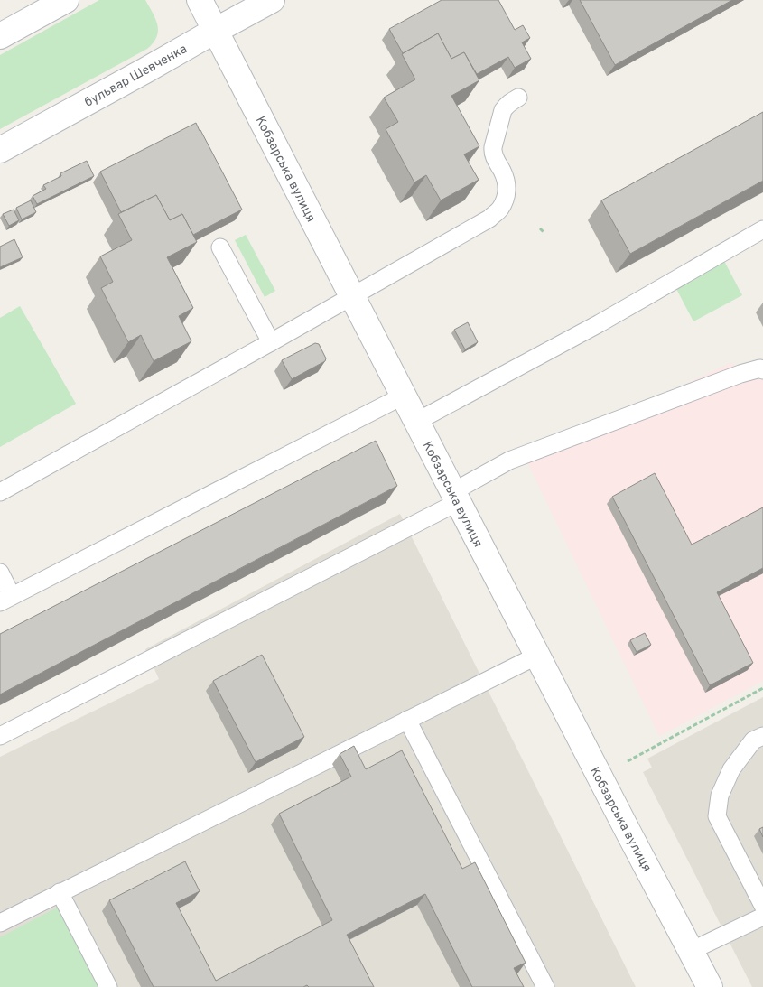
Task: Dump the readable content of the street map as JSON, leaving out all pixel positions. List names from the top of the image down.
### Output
{
  "streets": {
    "street": ["бульвар Шевченка", "Кобзарська вулиця"]
  },
  "crossings": [
    ["бульвар Шевченка", "Кобзарська вулиця"]
  ]
}
